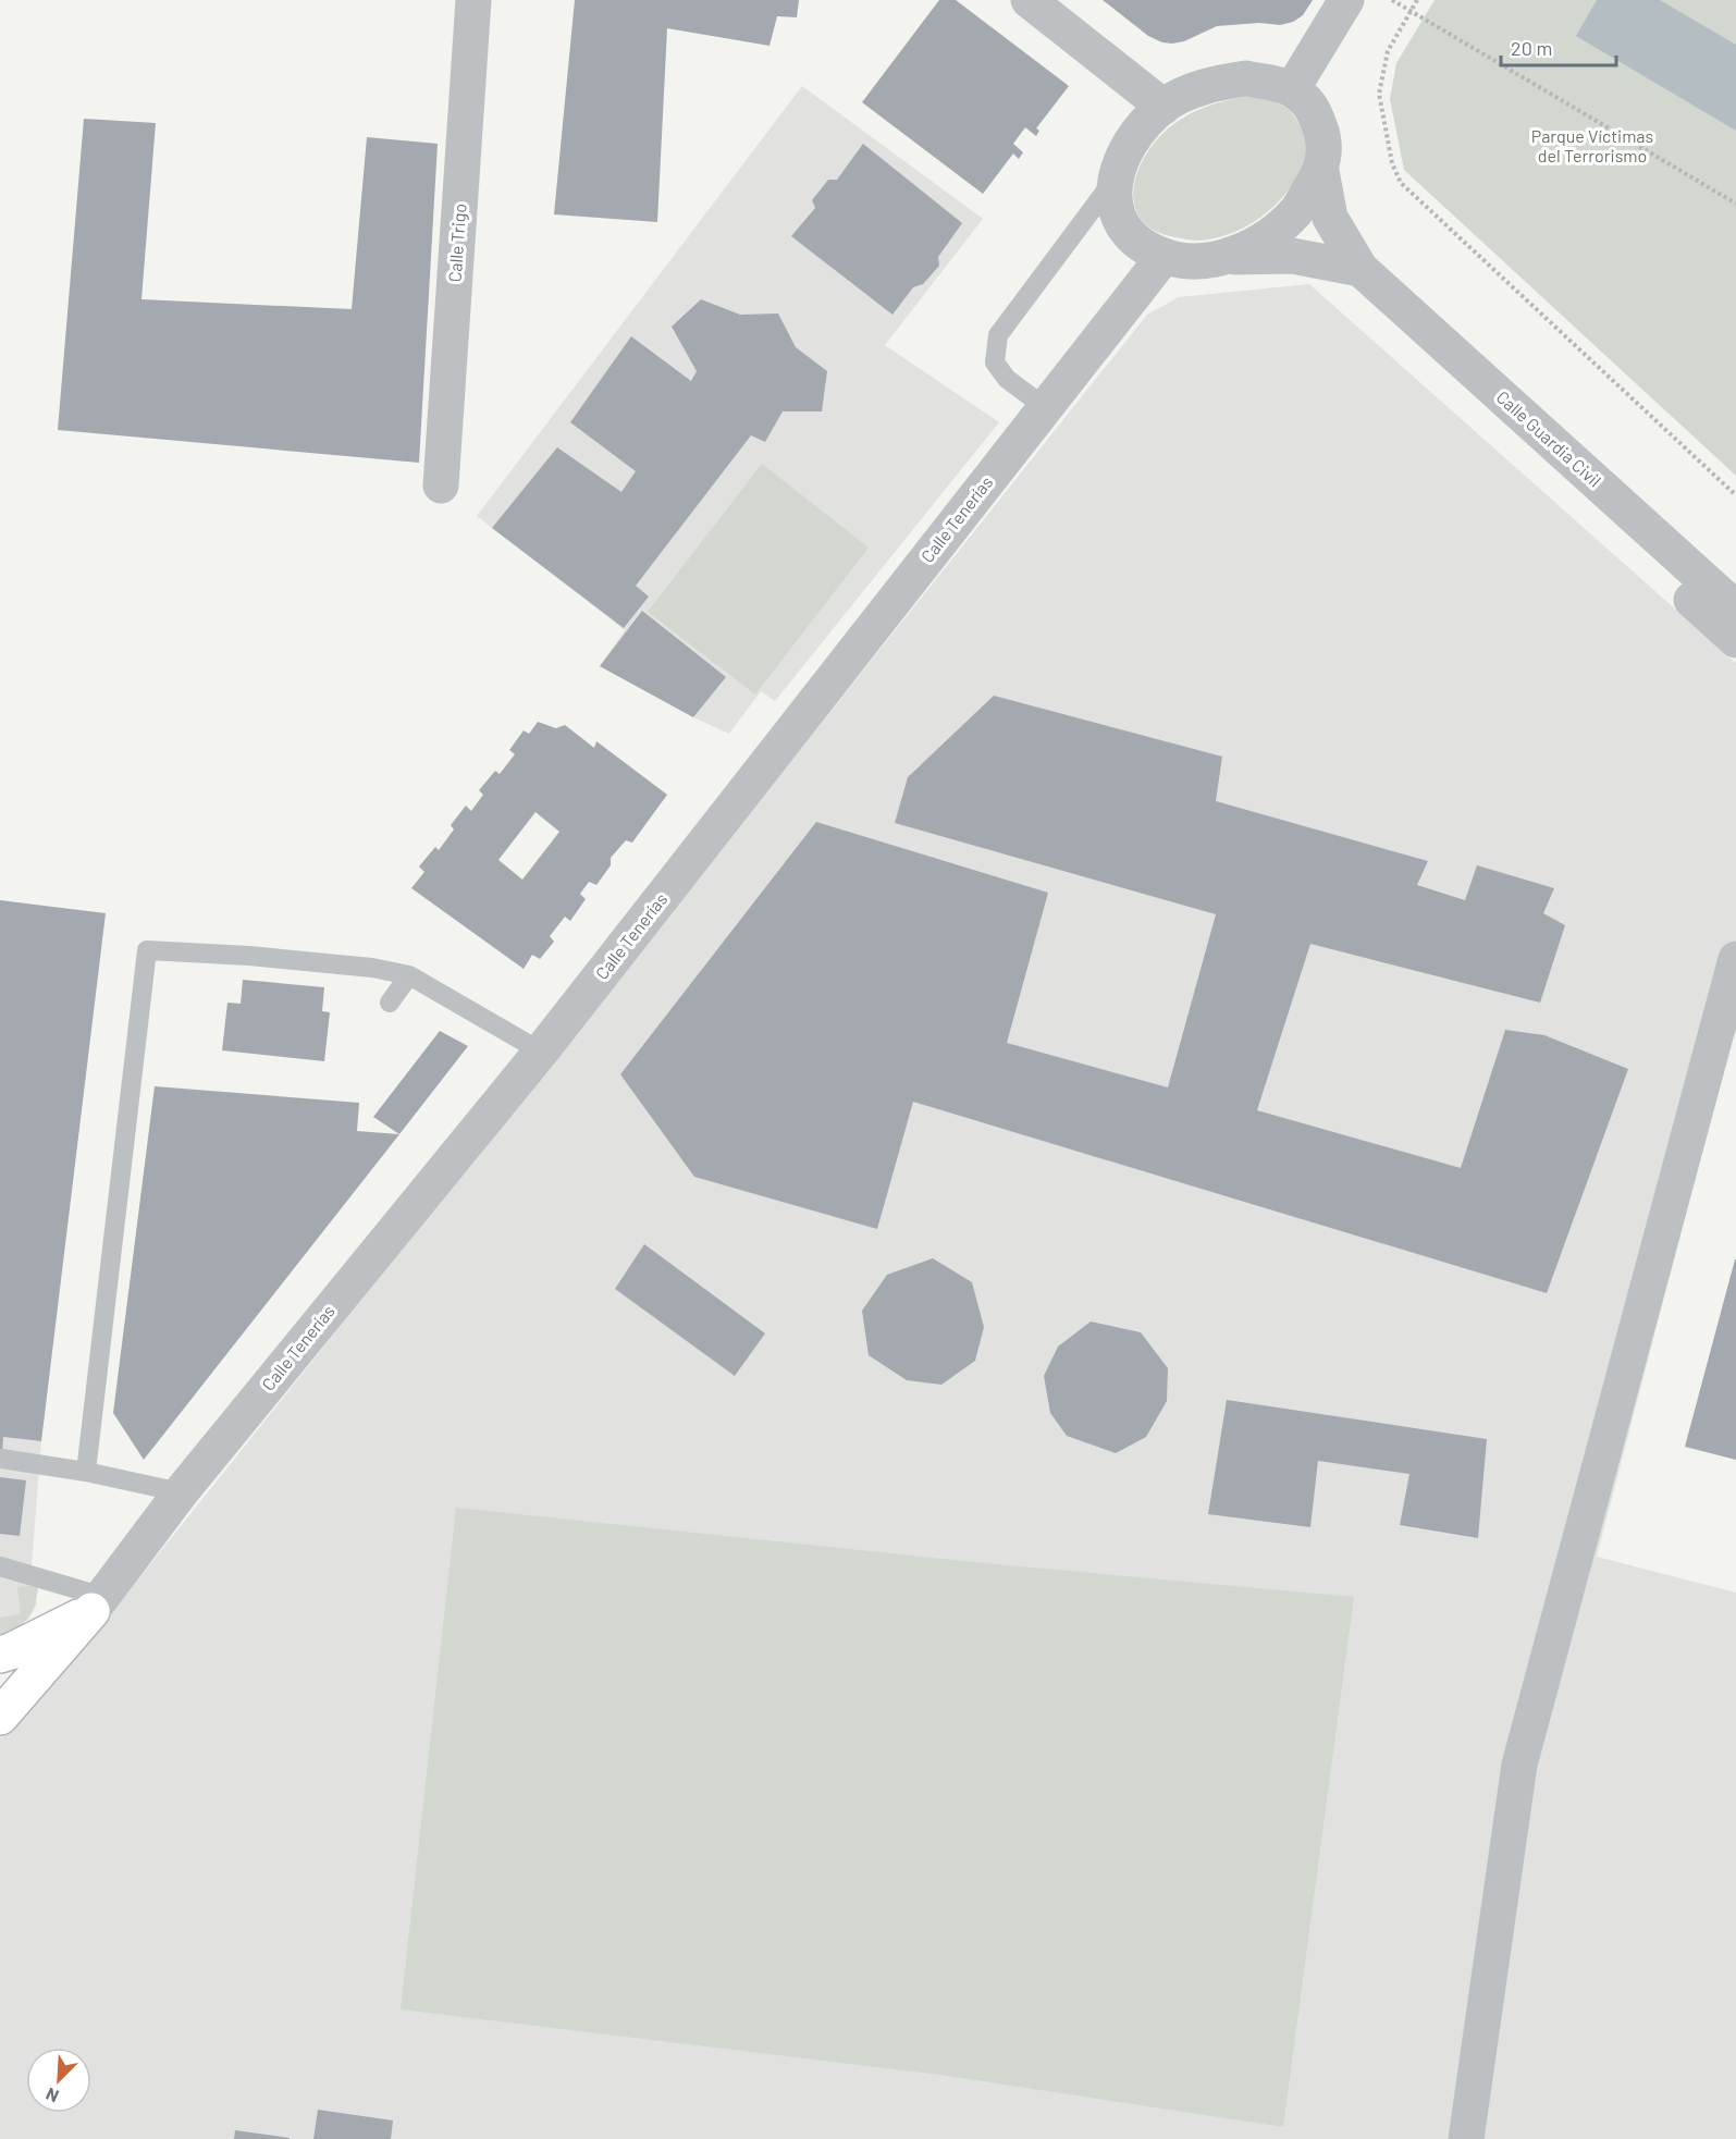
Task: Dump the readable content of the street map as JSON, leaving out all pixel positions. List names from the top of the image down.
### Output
{
  "streets": {
    "street": ["Calle Trigo", "Calle Guardia Civil", "Calle Tenerías"]
  },
  "crossings": [
    ["Calle Guardia Civil", "Calle Tenerías"]
  ],
  "parks": ["Parque Víctimas del Terrorismo"],
  "scale_bar": "20 m",
  "north": "bottom left"
}
